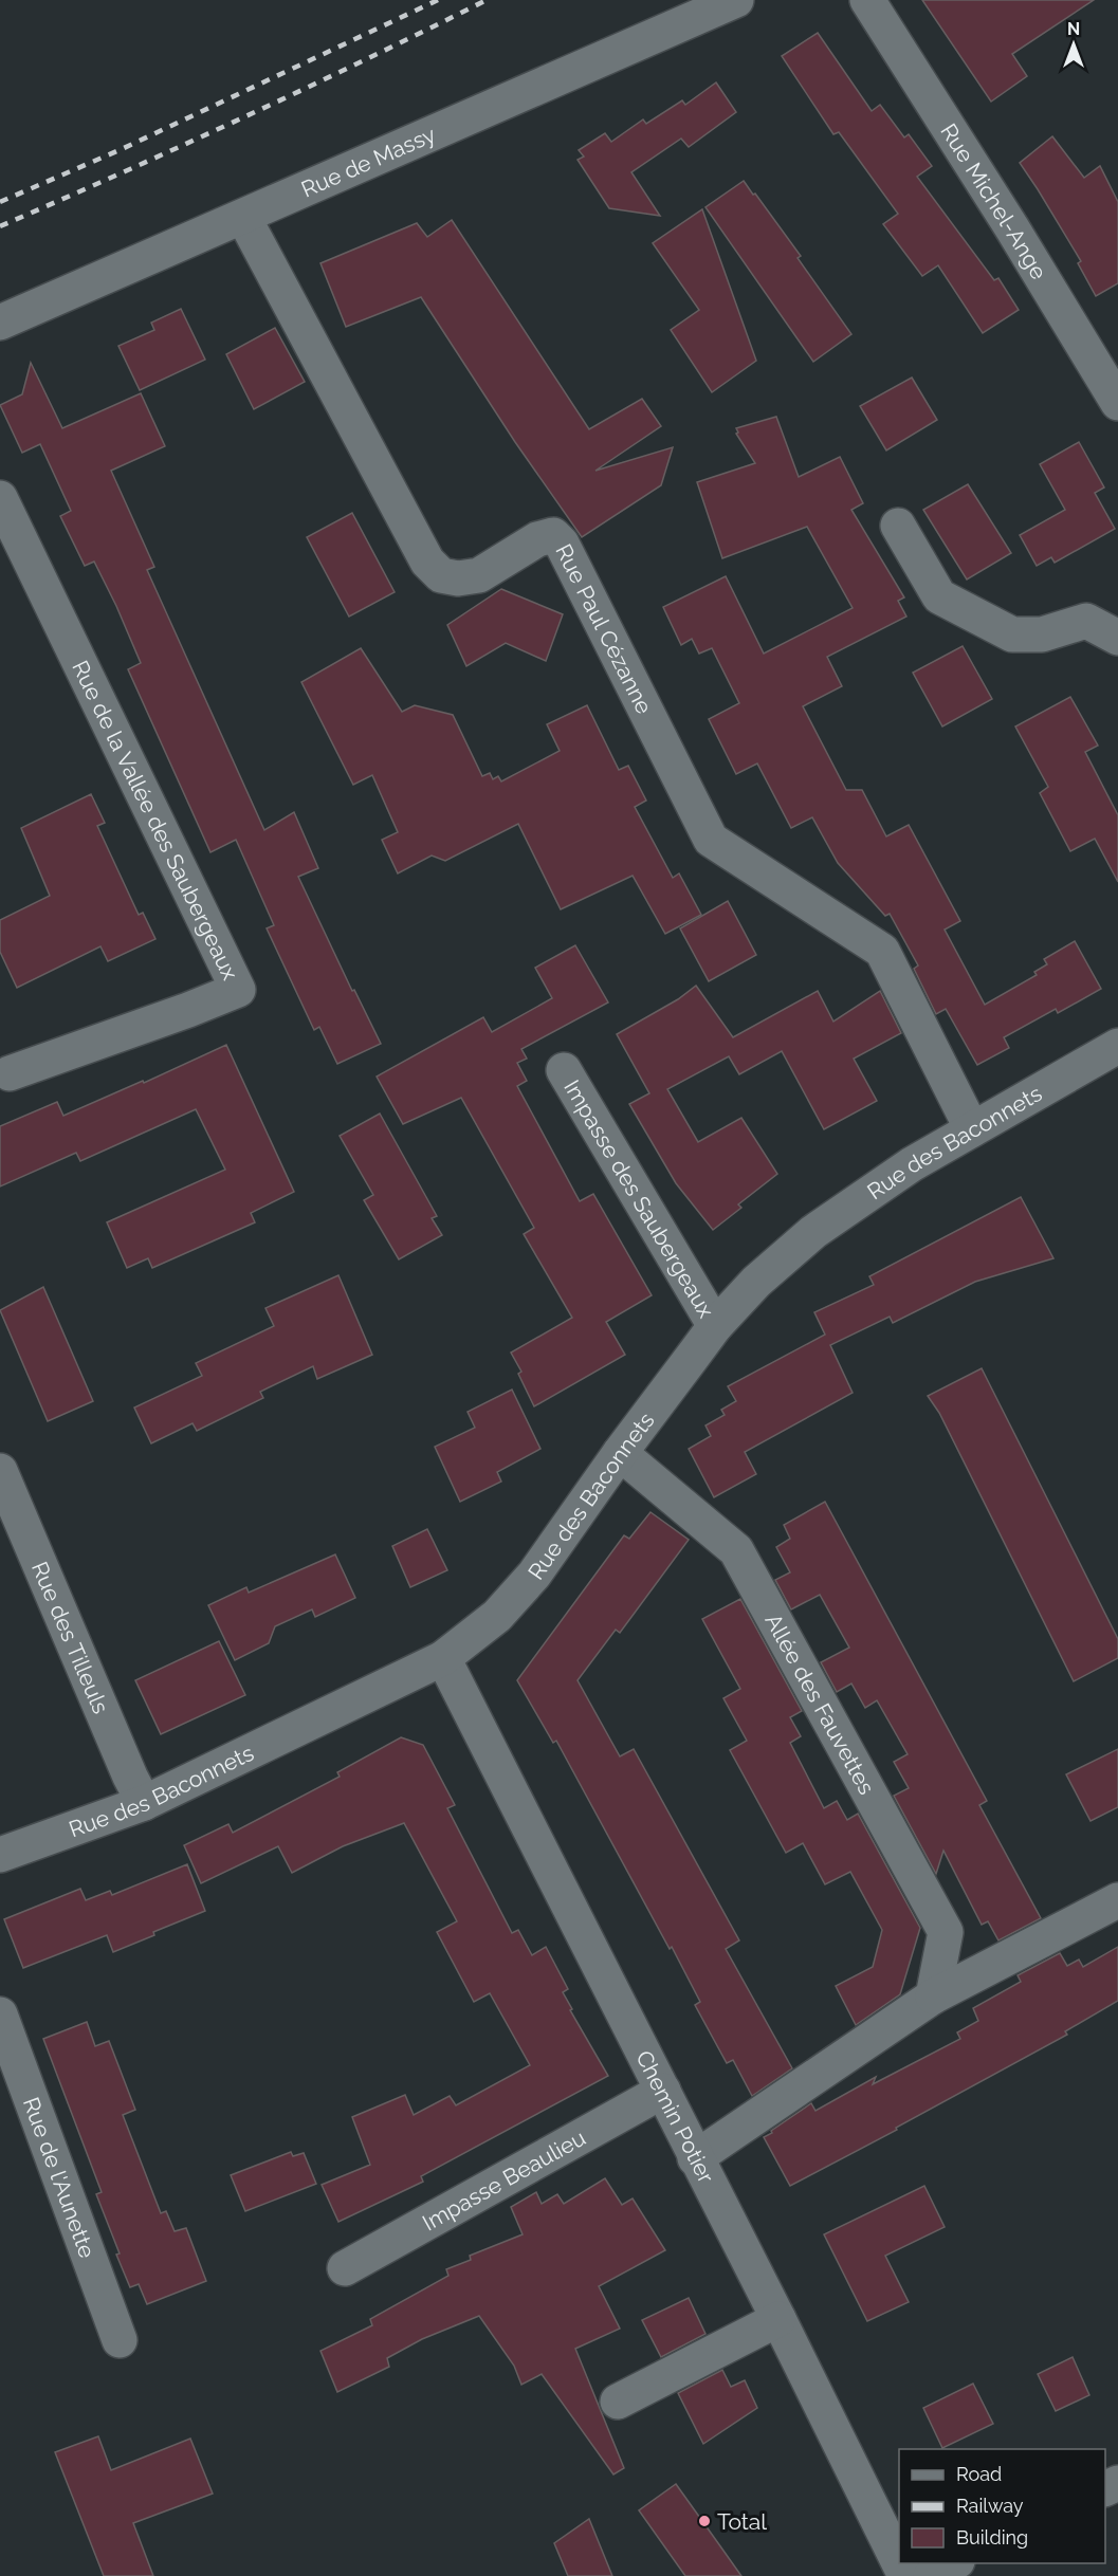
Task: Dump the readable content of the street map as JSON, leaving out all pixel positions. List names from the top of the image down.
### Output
{
  "streets": {
    "street": [
      "Rue de Massy",
      "Rue Michel-Ange",
      "Rue Paul Cézanne",
      "Rue de la Vallée des Saubergeaux",
      "Rue des Baconnets",
      "Impasse des Saubergeaux",
      "Rue des Tilleuls",
      "Allée des Fauvettes",
      "Chemin Potier",
      "Rue de l'Aunette",
      "Impasse Beaulieu"
    ]
  },
  "crossings": [
    ["Rue de Massy", "Rue Paul Cézanne"],
    ["Rue Paul Cézanne", "Rue des Baconnets"],
    ["Rue des Baconnets", "Impasse des Saubergeaux"],
    ["Rue des Baconnets", "Rue des Tilleuls"],
    ["Rue des Baconnets", "Allée des Fauvettes"],
    ["Rue des Baconnets", "Chemin Potier"],
    ["Chemin Potier", "Impasse Beaulieu"]
  ],
  "places": ["Total"],
  "legend": ["Road", "Railway", "Building"],
  "north": "top"
}
